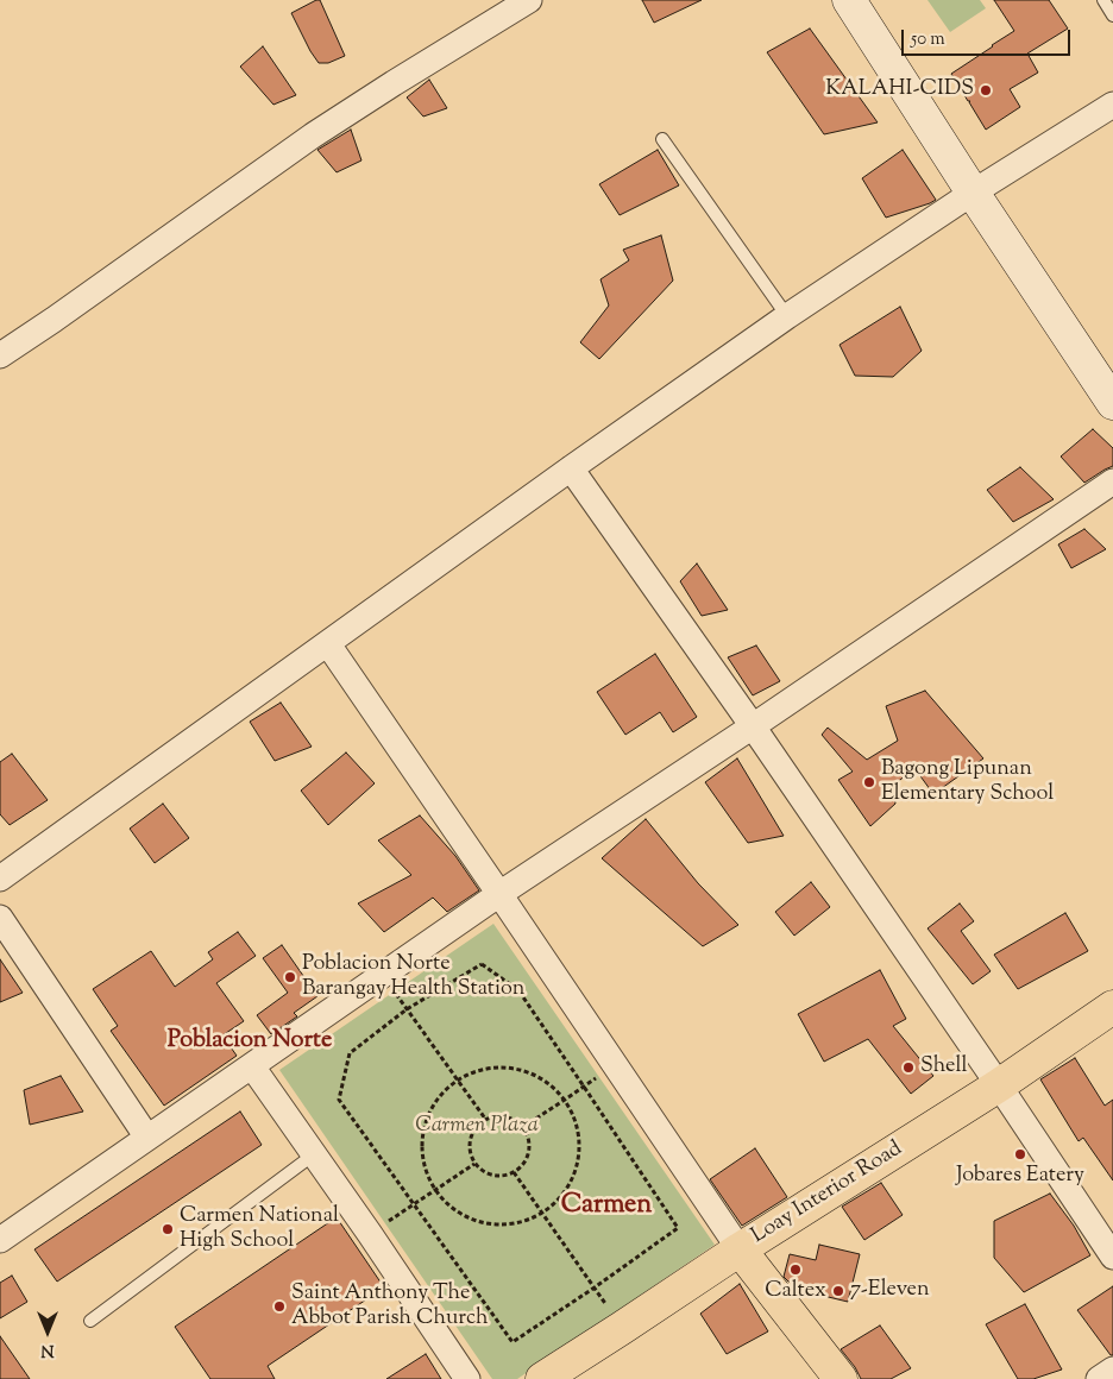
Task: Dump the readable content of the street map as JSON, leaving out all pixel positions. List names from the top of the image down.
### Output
{
  "streets": {
    "main road": ["Loay Interior Road"]
  },
  "districts": ["Poblacion Norte", "Carmen"],
  "parks": ["Carmen Plaza"],
  "places": [
    "KALAHI-CIDS",
    "Bagong Lipunan Elementary School",
    "Poblacion Norte Barangay Health Station",
    "Shell",
    "Jobares Eatery",
    "Carmen National High School",
    "Caltex",
    "7-Eleven",
    "Saint Anthony The Abbot Parish Church"
  ],
  "scale_bar": "50 m",
  "north": "bottom"
}
